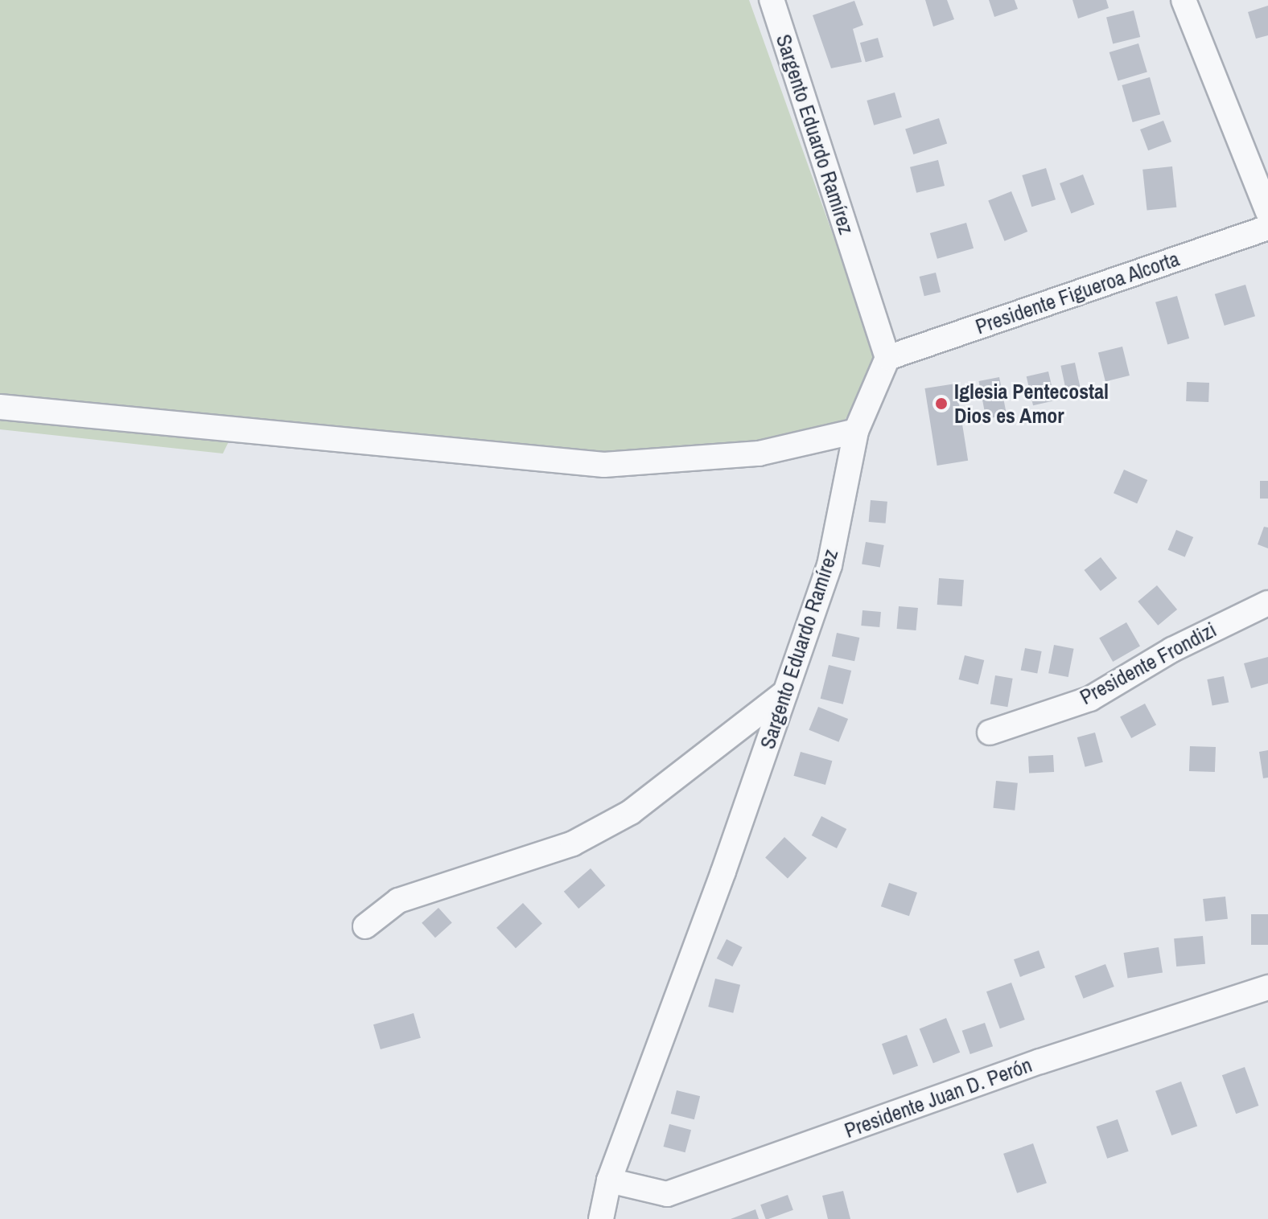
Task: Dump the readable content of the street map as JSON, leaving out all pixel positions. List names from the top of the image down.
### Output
{
  "streets": {
    "street": [
      "Sargento Eduardo Ramírez",
      "Presidente Figueroa Alcorta",
      "Presidente Frondizi",
      "Presidente Juan D. Perón"
    ]
  },
  "crossings": [
    ["Sargento Eduardo Ramírez", "Presidente Figueroa Alcorta"],
    ["Sargento Eduardo Ramírez", "Presidente Juan D. Perón"]
  ],
  "places": ["Iglesia Pentecostal Dios es Amor"]
}
